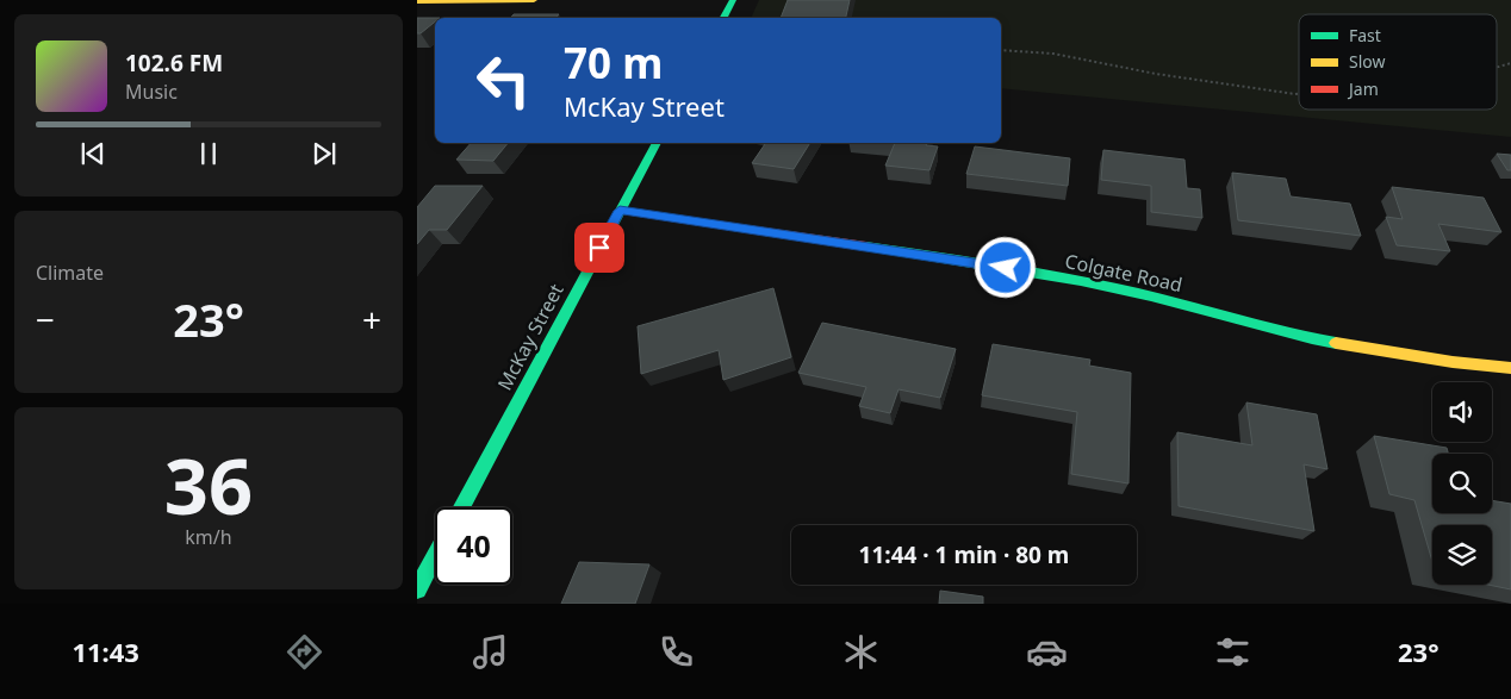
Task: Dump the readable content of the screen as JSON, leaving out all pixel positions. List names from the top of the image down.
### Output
{
  "streets": {
    "street": ["Colgate Road", "McKay Street"]
  },
  "crossings": [
    ["Colgate Road", "McKay Street"]
  ],
  "legend": ["Fast", "Slow", "Jam"],
  "page": {
    "turn": ["70 m", "McKay Street"],
    "song": ["102.6 FM", "Music"],
    "tile": [
      "Climate",
      ["36", "km/h"]
    ],
    "heat": ["−", "23°", "+"],
    "limit": "40",
    "trip": "11:44 · 1 min · 80 m",
    "tabs": ["11:43", "23°"]
  }
}
